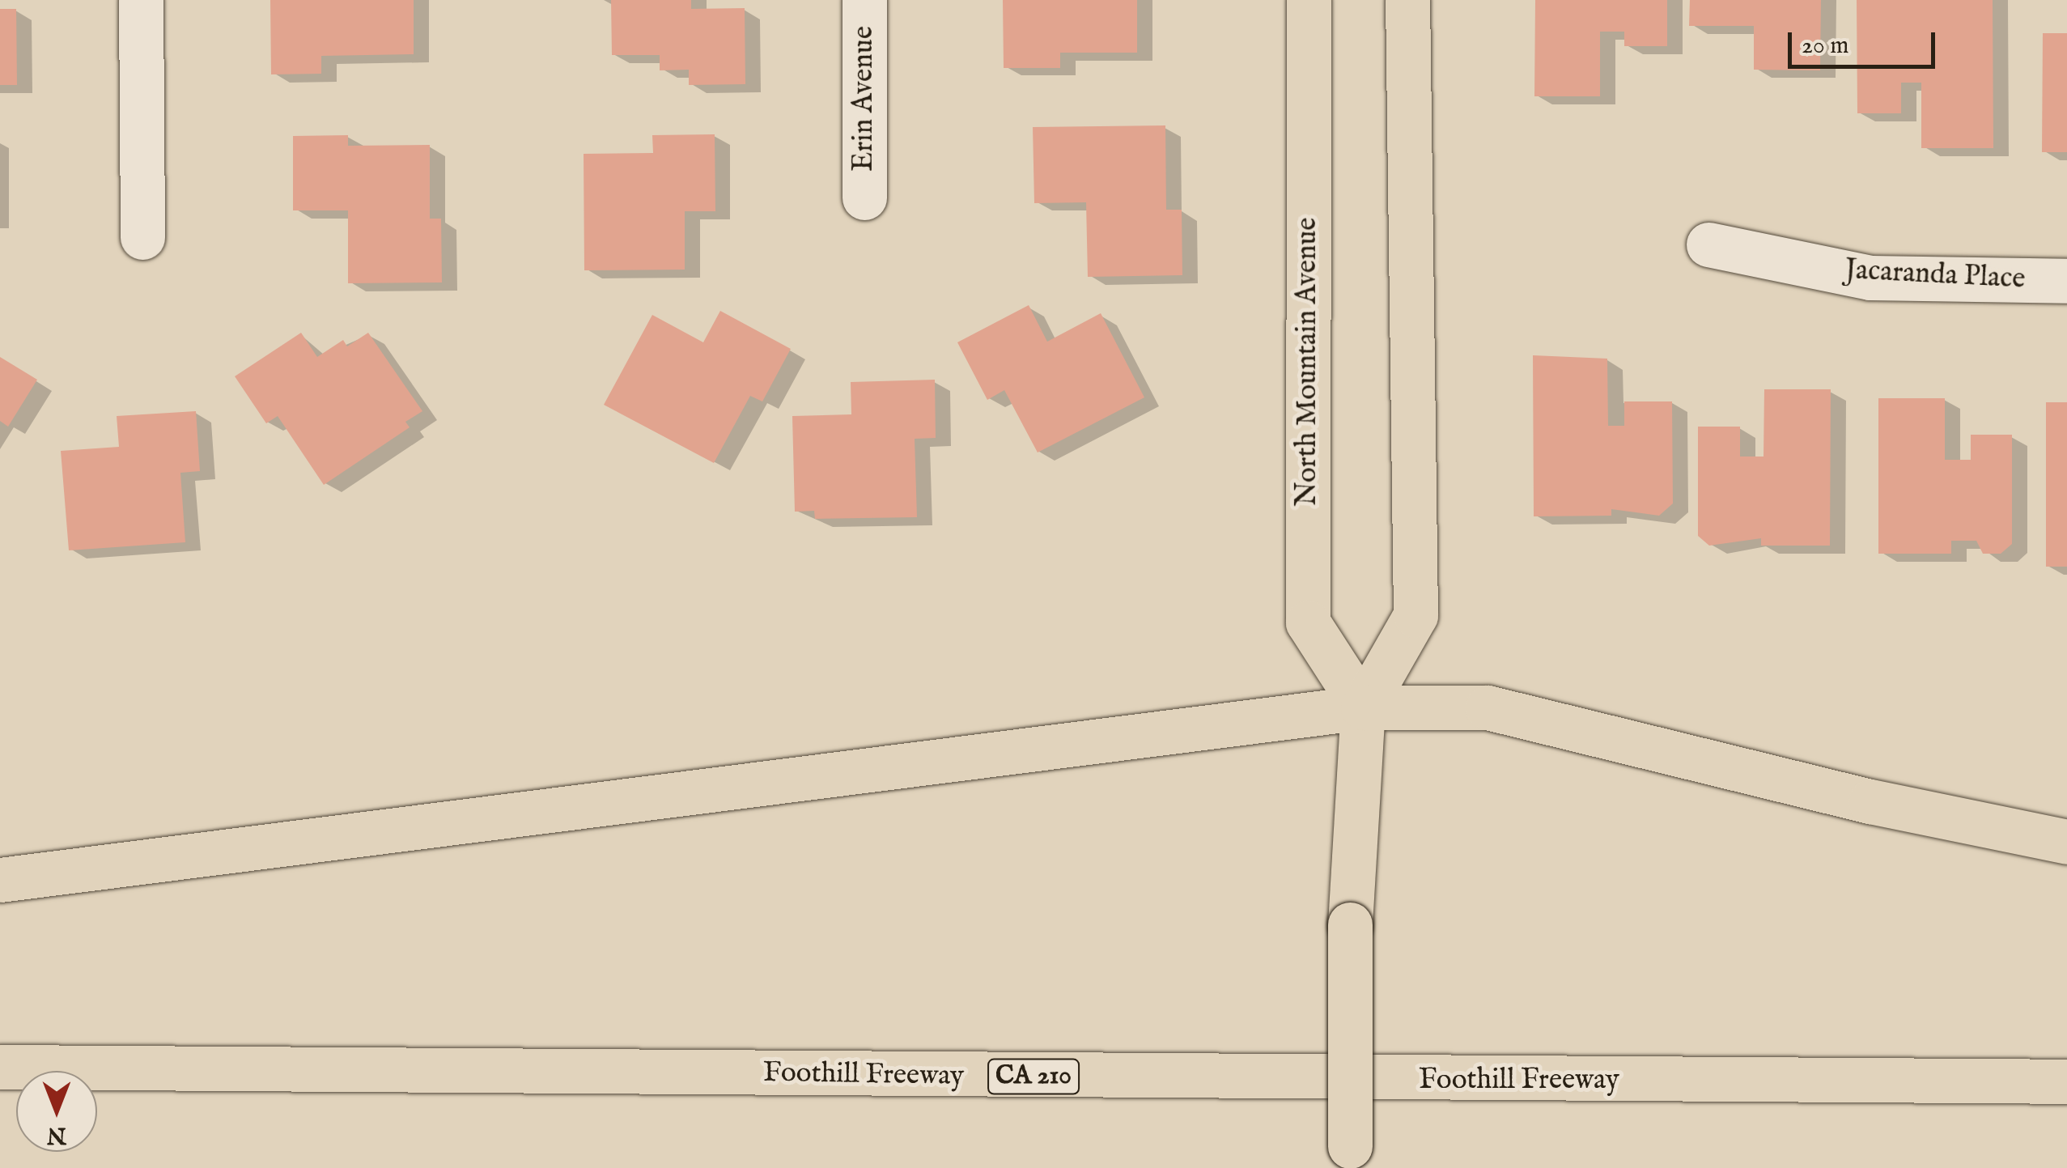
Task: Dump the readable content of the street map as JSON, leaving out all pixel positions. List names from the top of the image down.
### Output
{
  "streets": {
    "main road": ["North Mountain Avenue", "Foothill Freeway", "CA 210"],
    "street": ["Erin Avenue", "Jacaranda Place"]
  },
  "scale_bar": "20 m",
  "north": "bottom"
}
